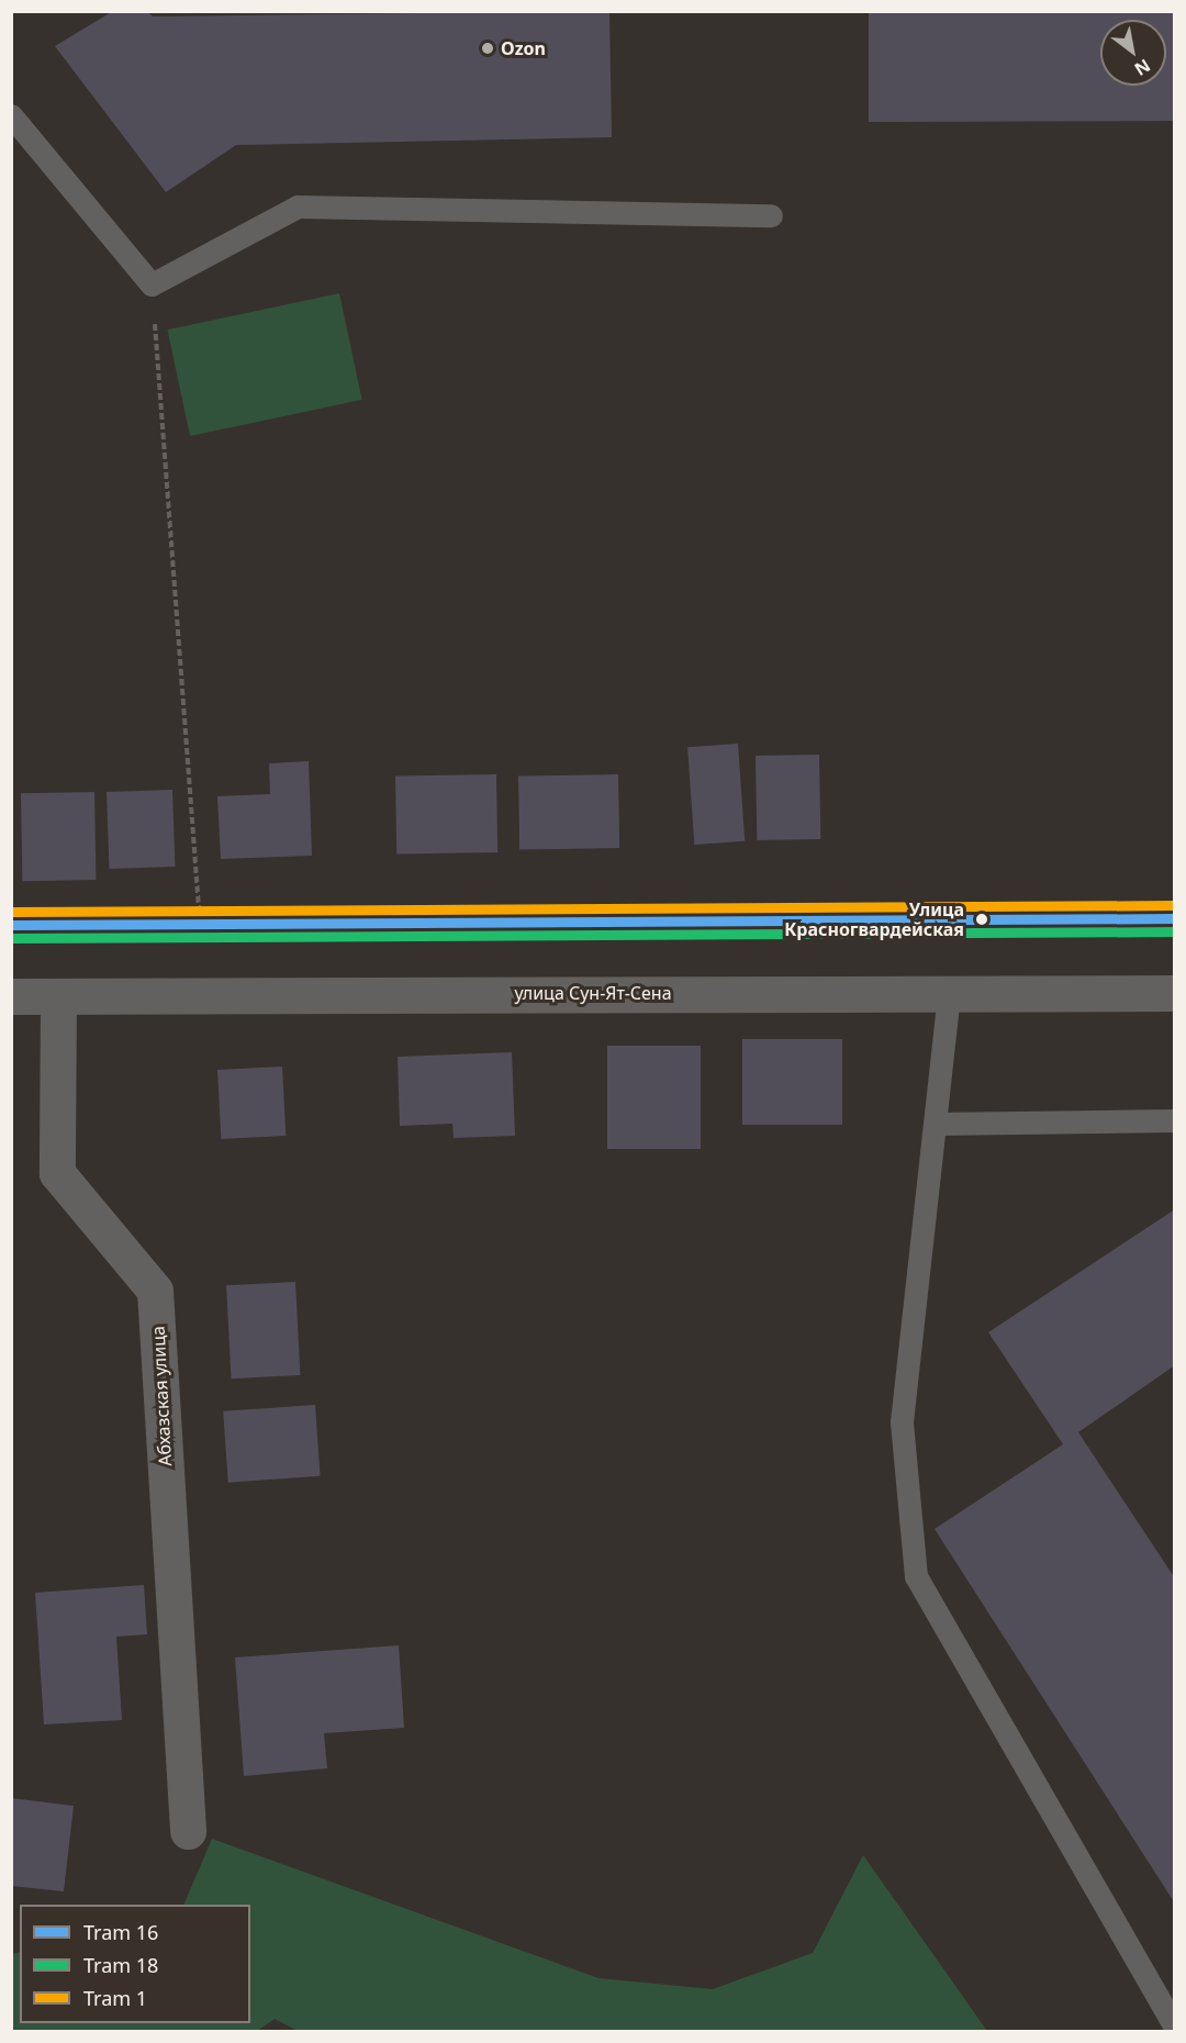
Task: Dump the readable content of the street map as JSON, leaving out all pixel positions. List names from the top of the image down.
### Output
{
  "streets": {
    "street": ["улица Сун-Ят-Сена", "Абхазская улица"]
  },
  "crossings": [
    ["улица Сун-Ят-Сена", "Абхазская улица"]
  ],
  "places": ["Ozon", "Улица Красногвардейская"],
  "lines": ["tram line 1", "tram line 16", "tram line 18"],
  "legend": ["Tram 16", "Tram 18", "Tram 1"],
  "north": "bottom right"
}
